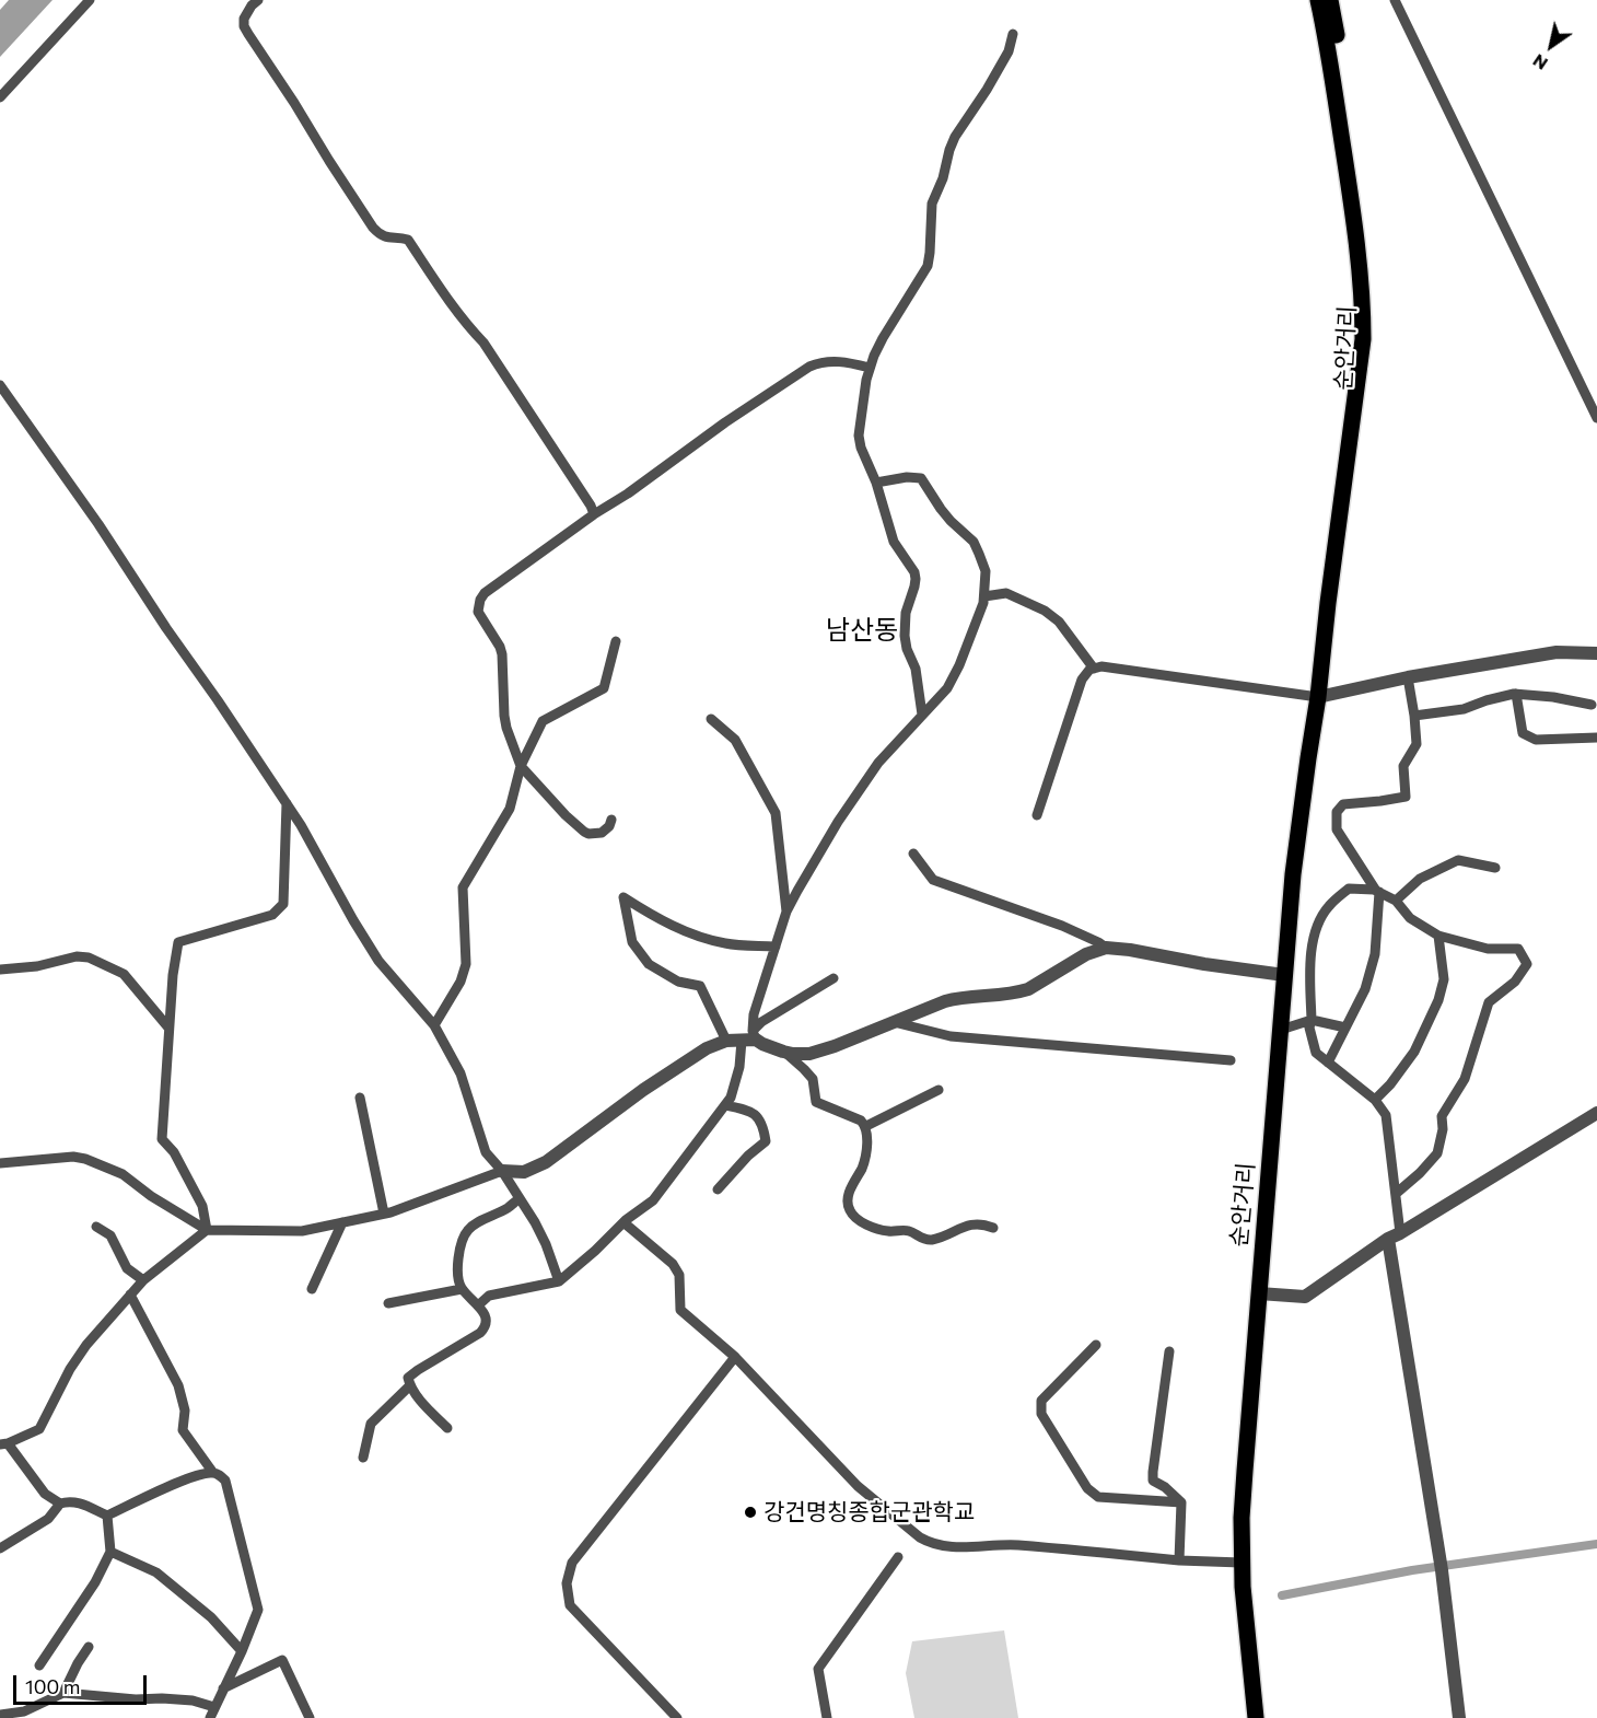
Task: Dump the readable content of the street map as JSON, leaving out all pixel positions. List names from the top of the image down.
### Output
{
  "streets": {
    "main road": ["순안거리"]
  },
  "districts": ["남산동"],
  "places": ["강건명칭종합군관학교"],
  "scale_bar": "100 m",
  "north": "bottom left"
}
